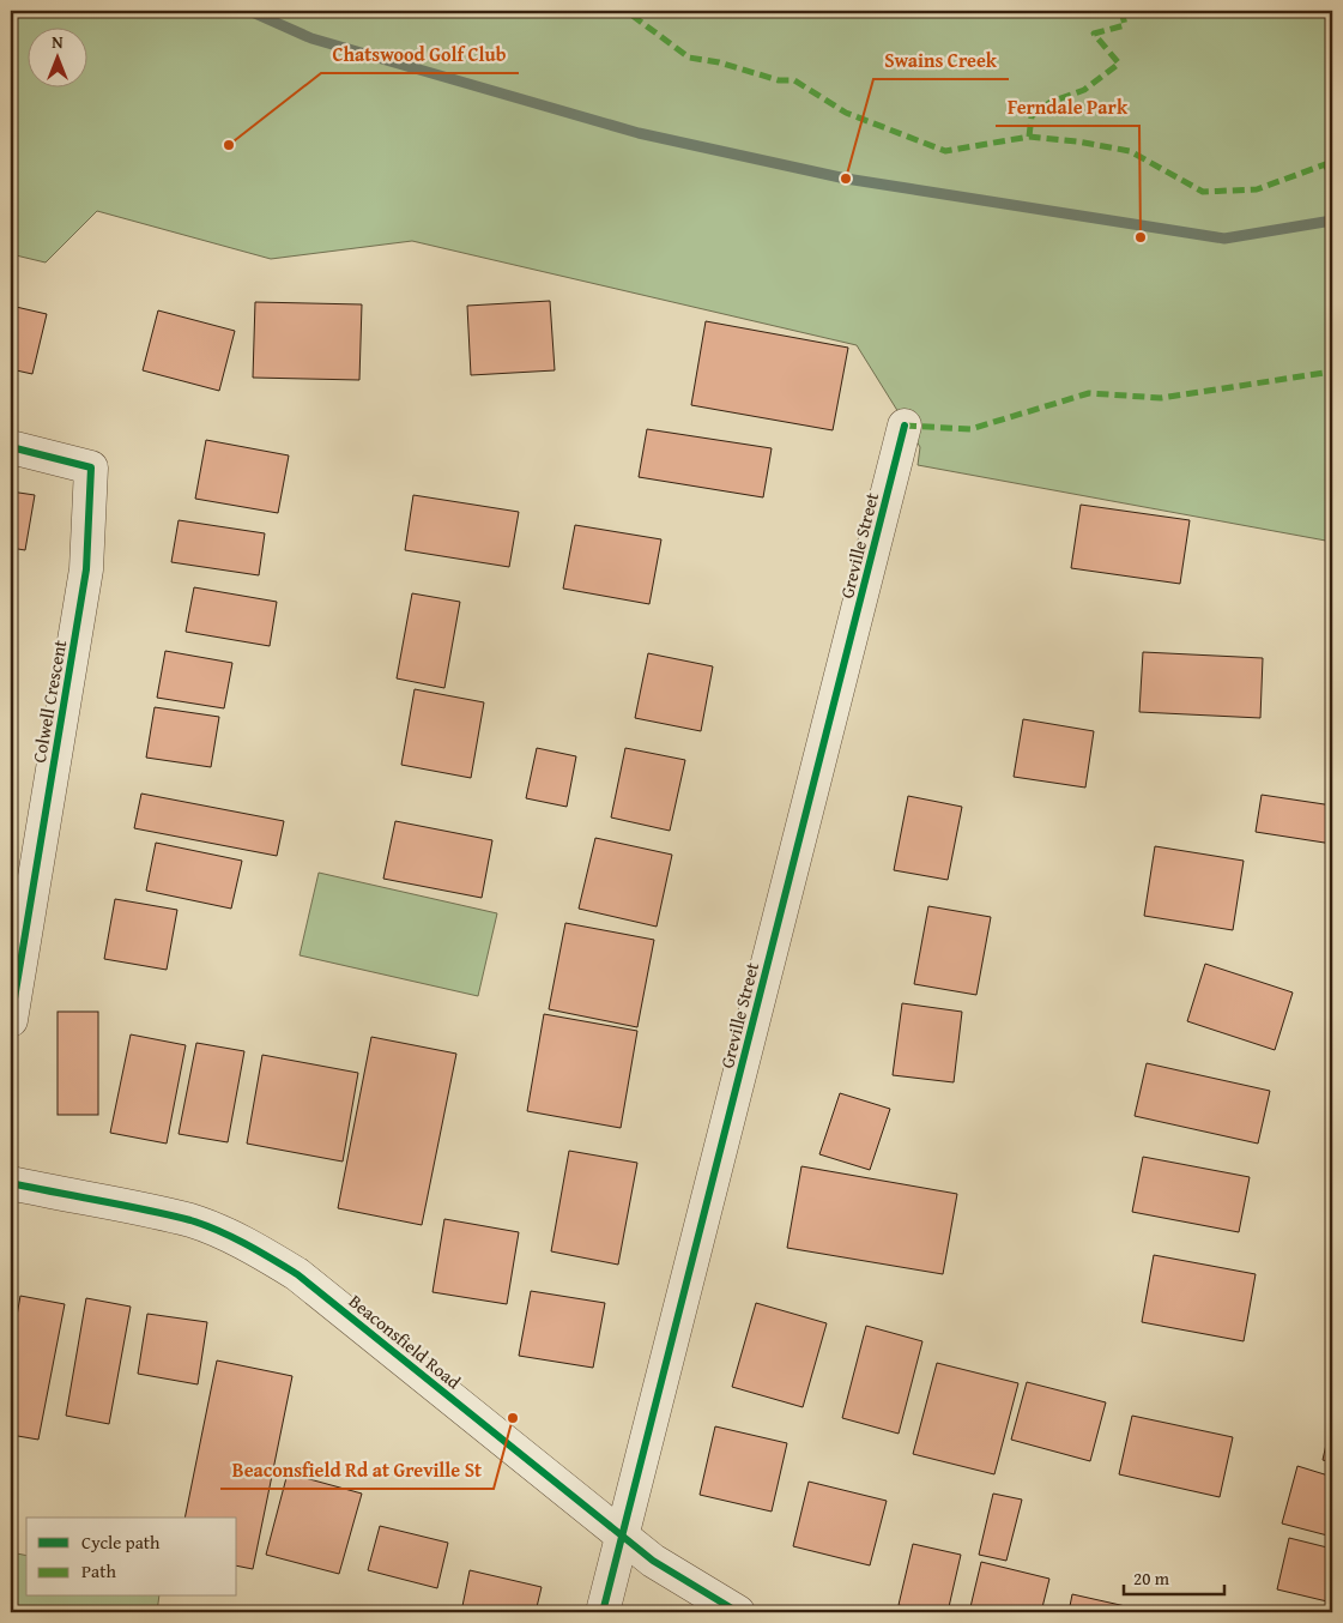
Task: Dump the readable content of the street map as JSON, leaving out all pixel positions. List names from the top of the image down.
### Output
{
  "streets": {
    "street": ["Greville Street", "Colwell Crescent", "Beaconsfield Road"]
  },
  "crossings": [
    ["Greville Street", "Beaconsfield Road"]
  ],
  "places": [
    "Chatswood Golf Club",
    "Swains Creek",
    "Ferndale Park",
    "Beaconsfield Rd at Greville St"
  ],
  "legend": ["Cycle path", "Path"],
  "scale_bar": "20 m",
  "north": "top"
}
